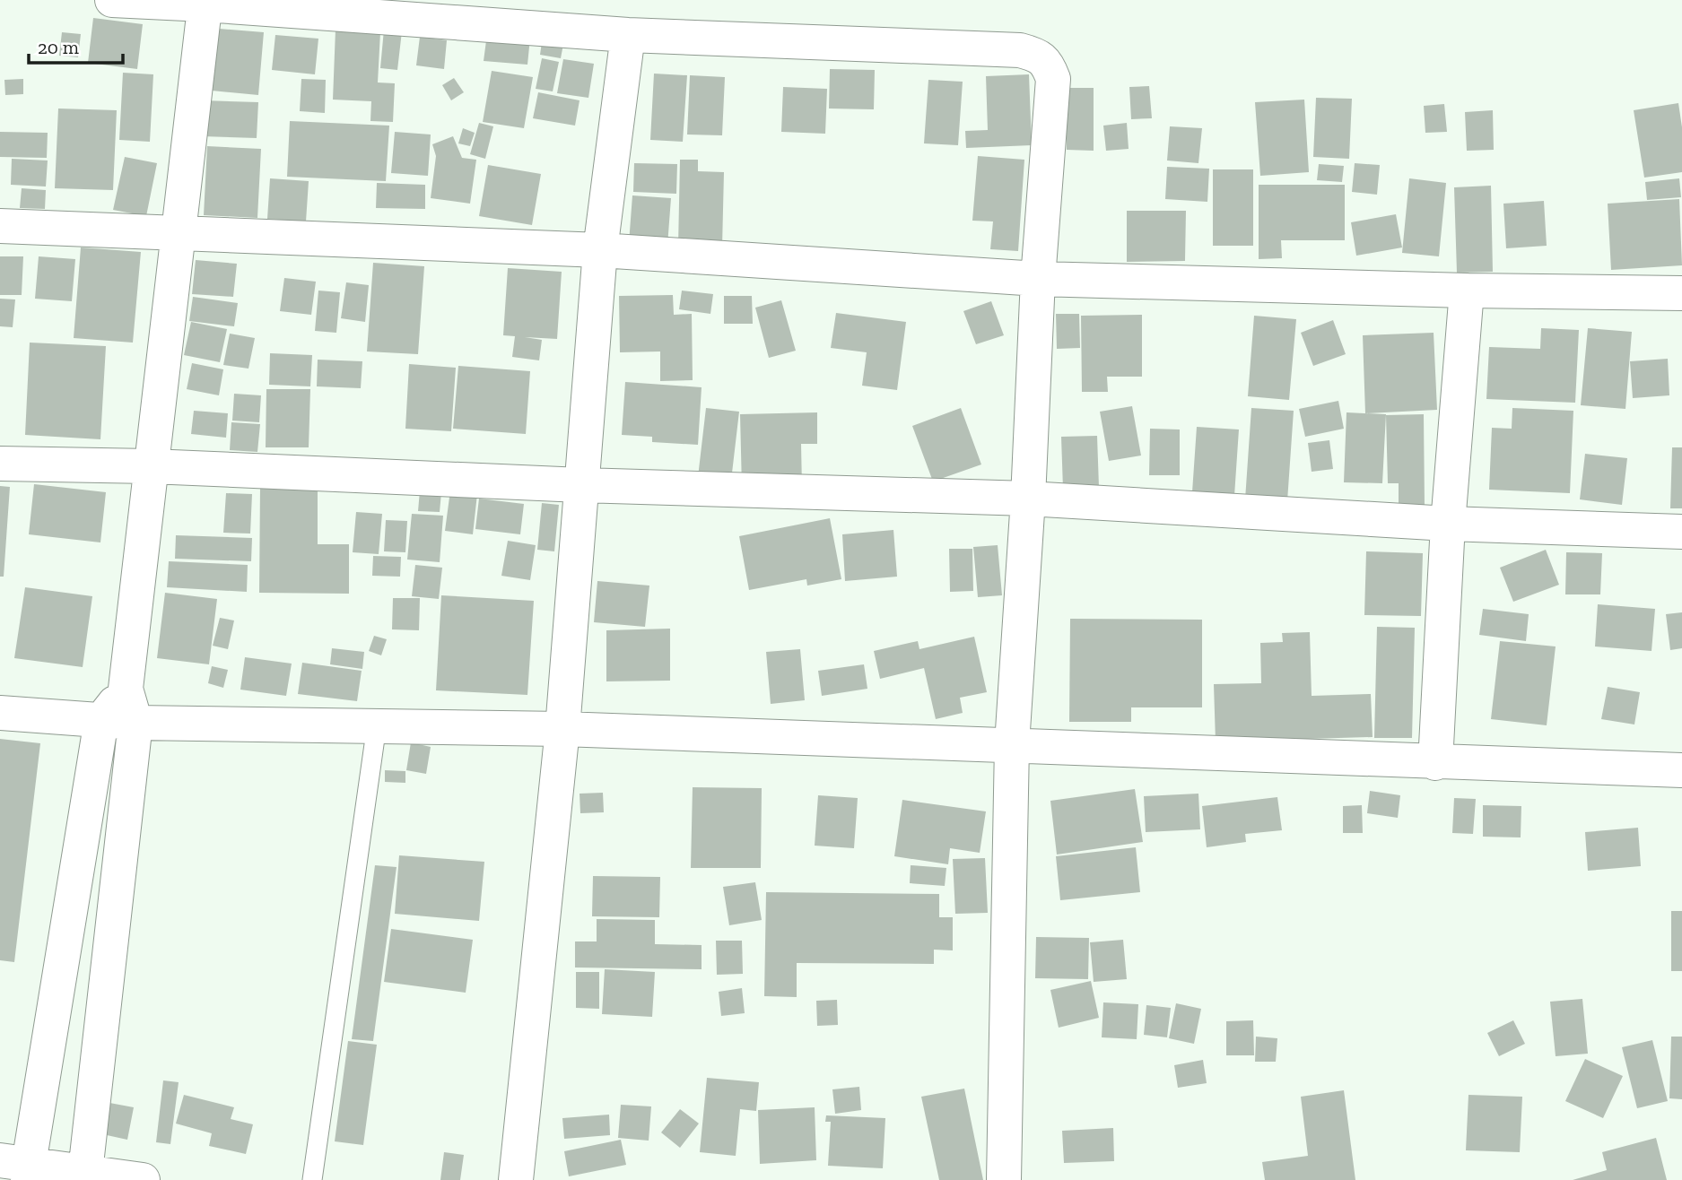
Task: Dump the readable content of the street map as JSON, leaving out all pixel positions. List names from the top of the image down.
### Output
{
  "scale_bar": "20 m"
}
